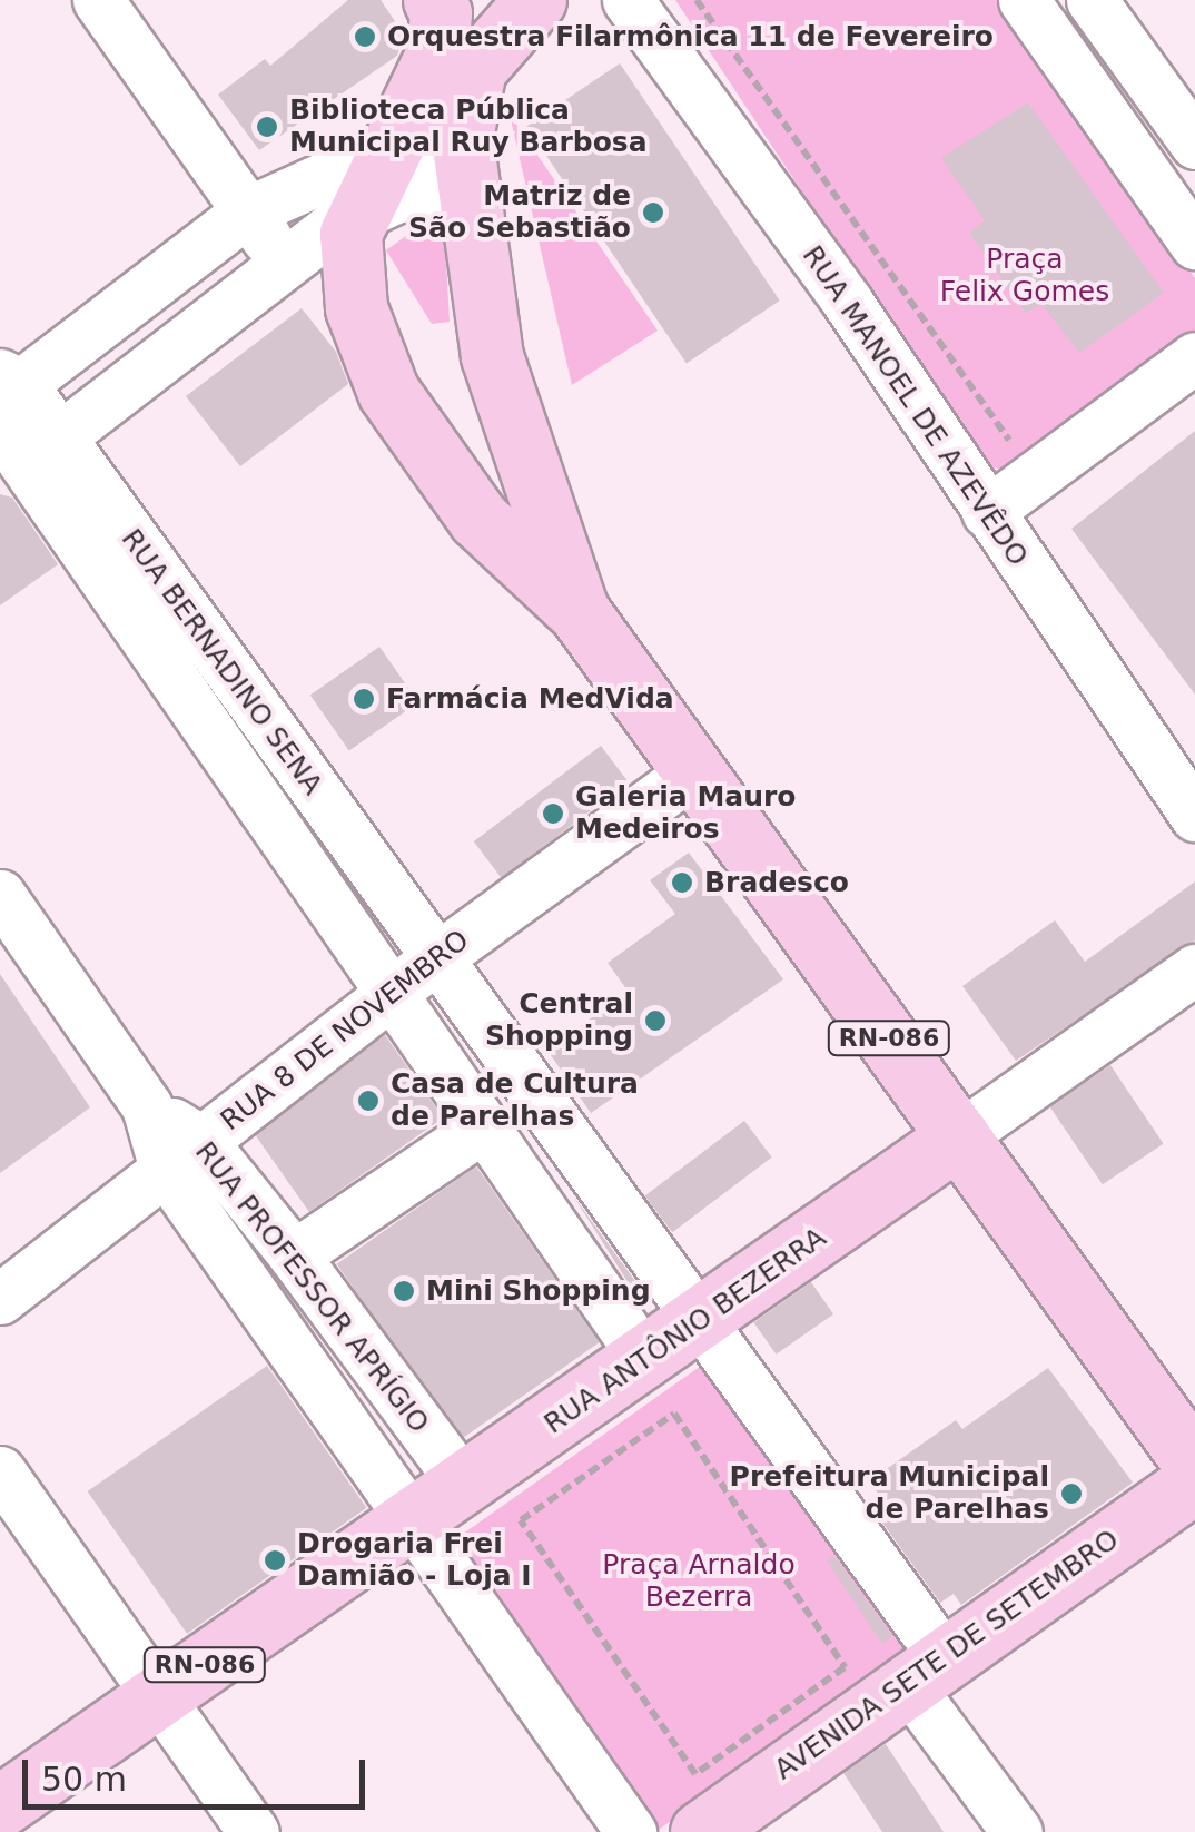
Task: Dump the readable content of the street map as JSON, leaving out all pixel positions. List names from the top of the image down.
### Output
{
  "streets": {
    "main road": ["RN-086", "RUA ANTÔNIO BEZERRA", "AVENIDA SETE DE SETEMBRO"],
    "street": [
      "RUA MANOEL DE AZEVÊDO",
      "RUA BERNADINO SENA",
      "RUA 8 DE NOVEMBRO",
      "RUA PROFESSOR APRÍGIO"
    ]
  },
  "crossings": [
    ["RUA BERNADINO SENA", "RUA 8 DE NOVEMBRO"],
    ["RUA BERNADINO SENA", "RUA ANTÔNIO BEZERRA"],
    ["RUA 8 DE NOVEMBRO", "RN-086"],
    ["RUA 8 DE NOVEMBRO", "RUA PROFESSOR APRÍGIO"],
    ["RN-086", "RUA PROFESSOR APRÍGIO"],
    ["RN-086", "RUA ANTÔNIO BEZERRA"],
    ["RUA PROFESSOR APRÍGIO", "RUA ANTÔNIO BEZERRA"]
  ],
  "parks": ["Praça Felix Gomes", "Praça Arnaldo Bezerra"],
  "places": [
    "Orquestra Filarmônica 11 de Fevereiro",
    "Biblioteca Pública Municipal Ruy Barbosa",
    "Matriz de São Sebastião",
    "Farmácia MedVida",
    "Galeria Mauro Medeiros",
    "Bradesco",
    "Central Shopping",
    "Casa de Cultura de Parelhas",
    "Mini Shopping",
    "Prefeitura Municipal de Parelhas",
    "Drogaria Frei Damião - Loja I"
  ],
  "scale_bar": "50 m"
}
